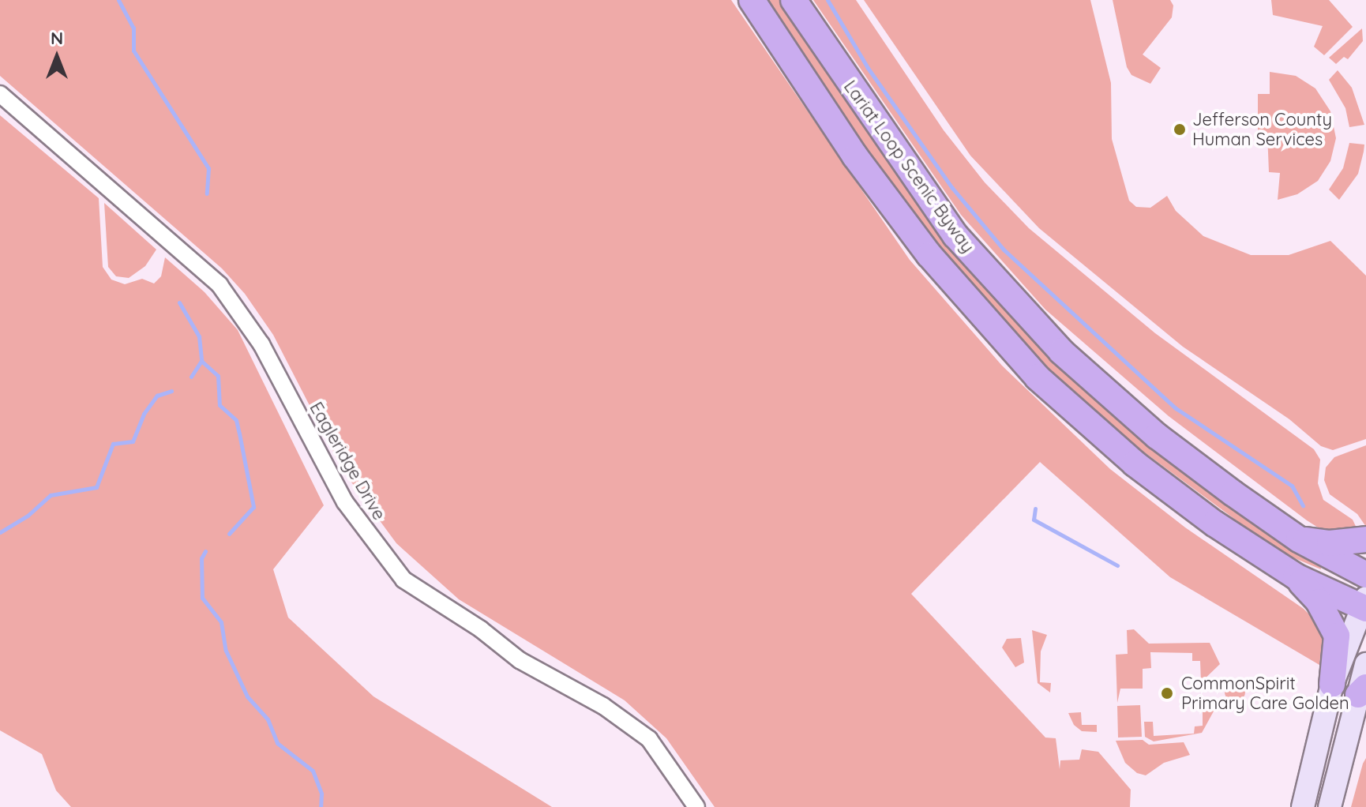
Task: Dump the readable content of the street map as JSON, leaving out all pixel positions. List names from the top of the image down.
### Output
{
  "streets": {
    "highway": ["Lariat Loop Scenic Byway"],
    "street": ["Eagleridge Drive"]
  },
  "places": ["Jefferson County Human Services", "CommonSpirit Primary Care Golden"],
  "north": "top"
}
